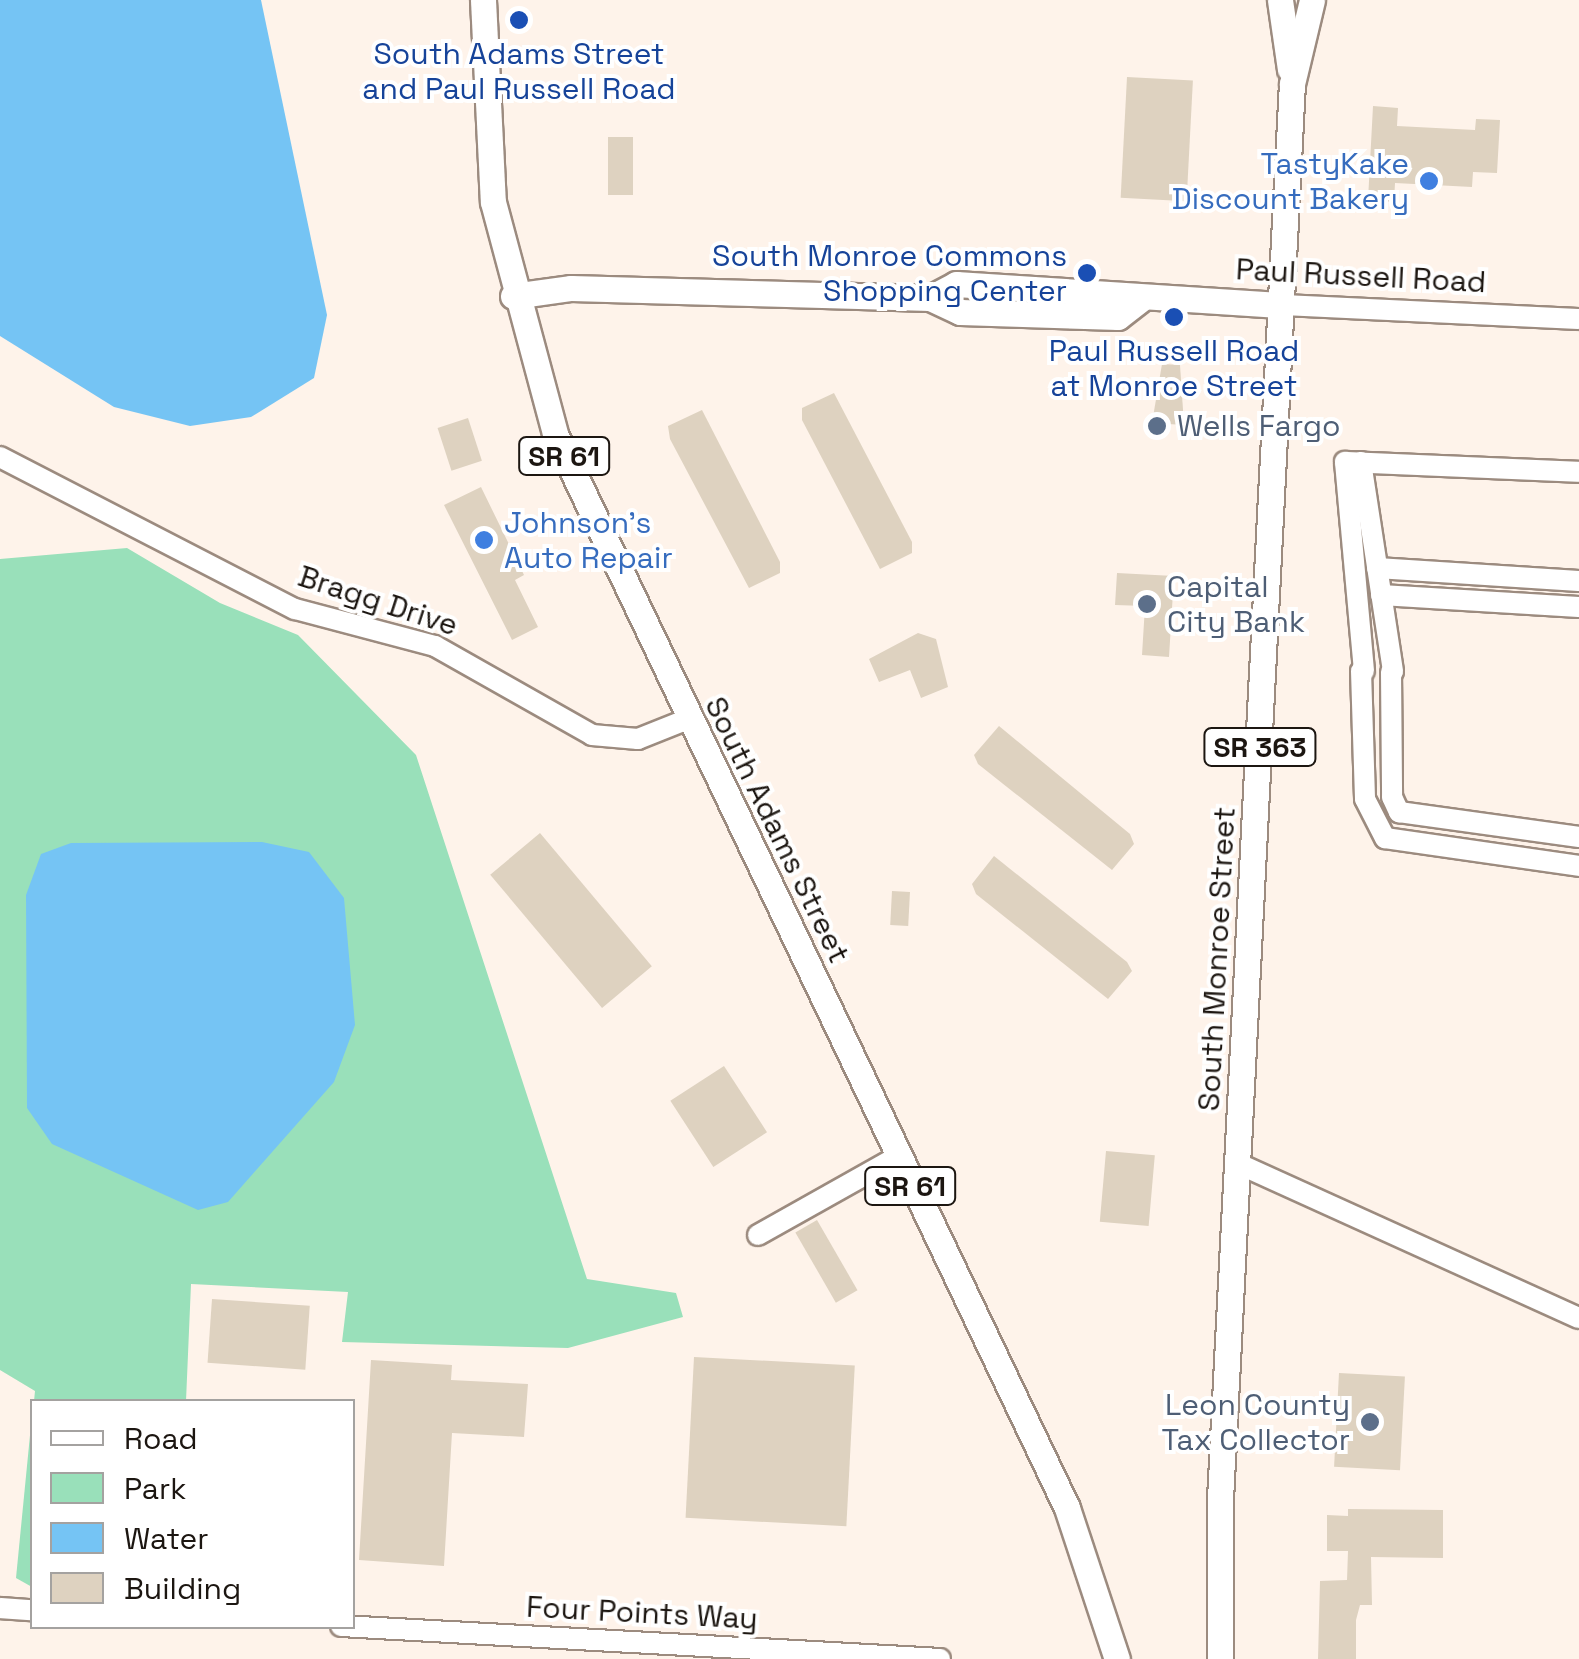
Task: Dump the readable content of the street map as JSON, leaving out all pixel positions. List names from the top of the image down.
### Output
{
  "streets": {
    "main road": [
      "Paul Russell Road",
      "SR 61",
      "SR 363",
      "South Adams Street",
      "South Monroe Street"
    ],
    "street": ["Bragg Drive", "Four Points Way"]
  },
  "crossings": [
    ["Paul Russell Road", "South Adams Street"],
    ["Paul Russell Road", "South Monroe Street"],
    ["Bragg Drive", "South Adams Street"]
  ],
  "places": [
    "South Adams Street and Paul Russell Road",
    "TastyKake Discount Bakery",
    "South Monroe Commons Shopping Center",
    "Paul Russell Road at Monroe Street",
    "Wells Fargo",
    "Johnson's Auto Repair",
    "Capital City Bank",
    "Leon County Tax Collector"
  ],
  "legend": [
    "Road",
    "Park",
    "Water",
    "Building"
  ]
}
